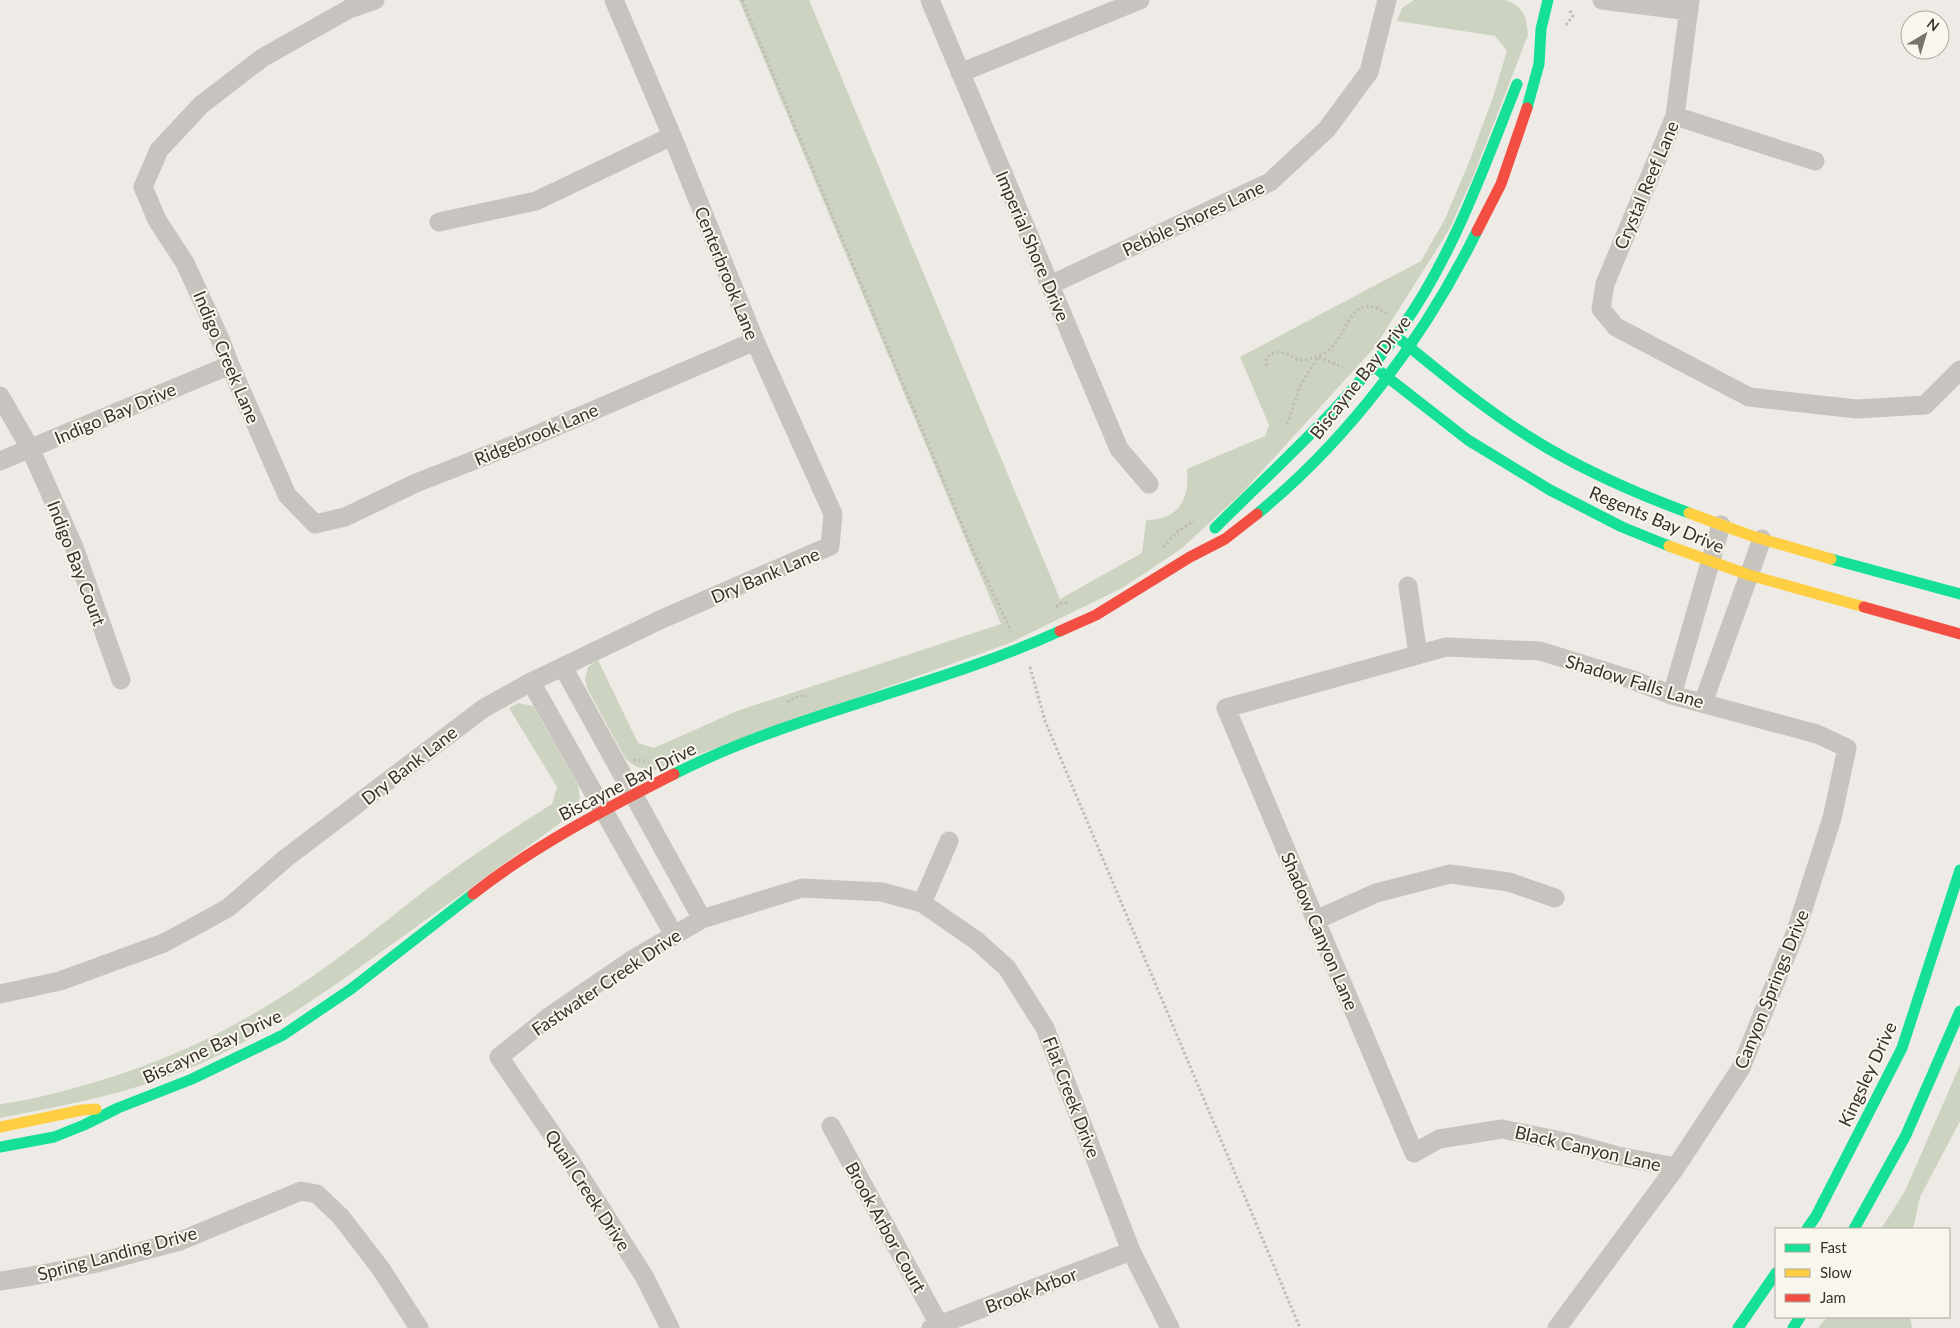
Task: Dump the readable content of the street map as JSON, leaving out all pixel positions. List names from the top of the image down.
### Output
{
  "streets": {
    "street": [
      "Crystal Reef Lane",
      "Pebble Shores Lane",
      "Imperial Shore Drive",
      "Centerbrook Lane",
      "Indigo Creek Lane",
      "Biscayne Bay Drive",
      "Indigo Bay Drive",
      "Ridgebrook Lane",
      "Regents Bay Drive",
      "Indigo Bay Court",
      "Dry Bank Lane",
      "Shadow Falls Lane",
      "Shadow Canyon Lane",
      "Fastwater Creek Drive",
      "Canyon Springs Drive",
      "Kingsley Drive",
      "Flat Creek Drive",
      "Black Canyon Lane",
      "Quail Creek Drive",
      "Brook Arbor Court",
      "Spring Landing Drive",
      "Brook Arbor"
    ]
  },
  "crossings": [
    ["Pebble Shores Lane", "Imperial Shore Drive"],
    ["Centerbrook Lane", "Ridgebrook Lane"],
    ["Centerbrook Lane", "Dry Bank Lane"],
    ["Indigo Creek Lane", "Indigo Bay Drive"],
    ["Indigo Creek Lane", "Ridgebrook Lane"],
    ["Biscayne Bay Drive", "Regents Bay Drive"],
    ["Indigo Bay Drive", "Indigo Bay Court"],
    ["Shadow Falls Lane", "Shadow Canyon Lane"],
    ["Shadow Falls Lane", "Canyon Springs Drive"],
    ["Shadow Canyon Lane", "Black Canyon Lane"],
    ["Fastwater Creek Drive", "Flat Creek Drive"],
    ["Fastwater Creek Drive", "Quail Creek Drive"],
    ["Canyon Springs Drive", "Black Canyon Lane"],
    ["Flat Creek Drive", "Brook Arbor"],
    ["Brook Arbor Court", "Brook Arbor"]
  ],
  "legend": ["Fast", "Slow", "Jam"],
  "north": "top right"
}
